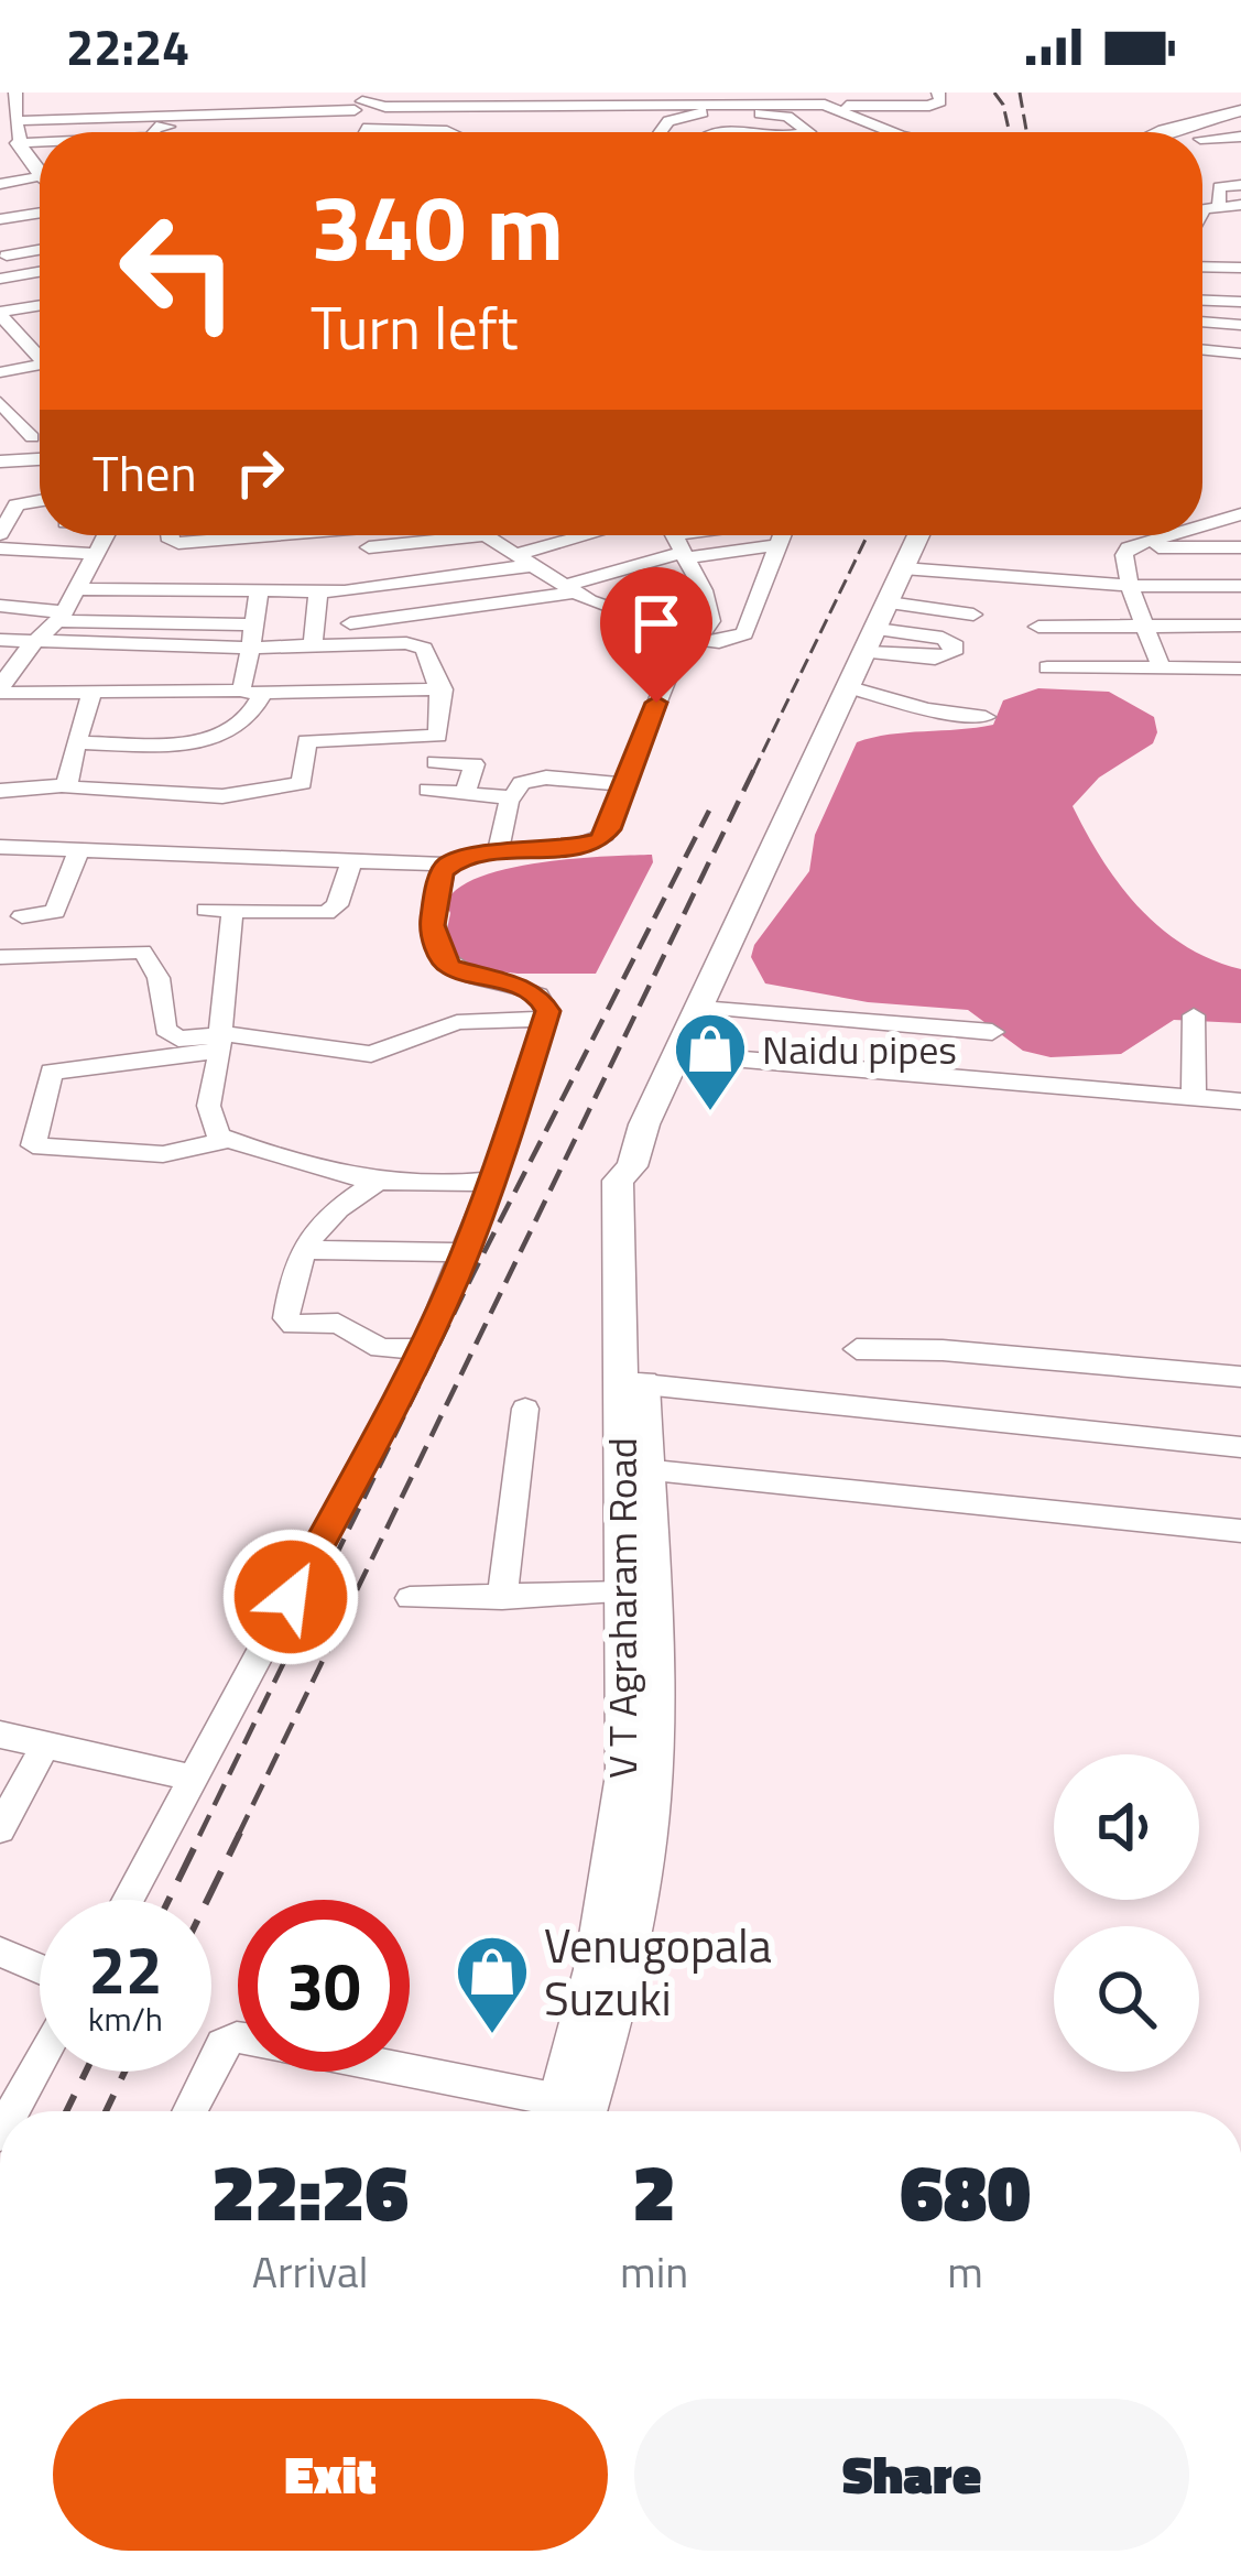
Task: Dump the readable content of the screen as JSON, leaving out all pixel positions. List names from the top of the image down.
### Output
{
  "streets": {
    "main road": ["V T Agraharam Road"]
  },
  "places": {
    "shop": ["Naidu pipes", "Venugopala Suzuki"]
  },
  "page": {
    "status": "22:24",
    "turn": ["340 m", "Turn left"],
    "then": "Then",
    "speed": "22 km/h",
    "limit": "30",
    "eta": [
      "22:26",
      "Arrival",
      "2",
      "min",
      "680",
      "m"
    ],
    "buttons": ["Exit", "Share"]
  }
}
